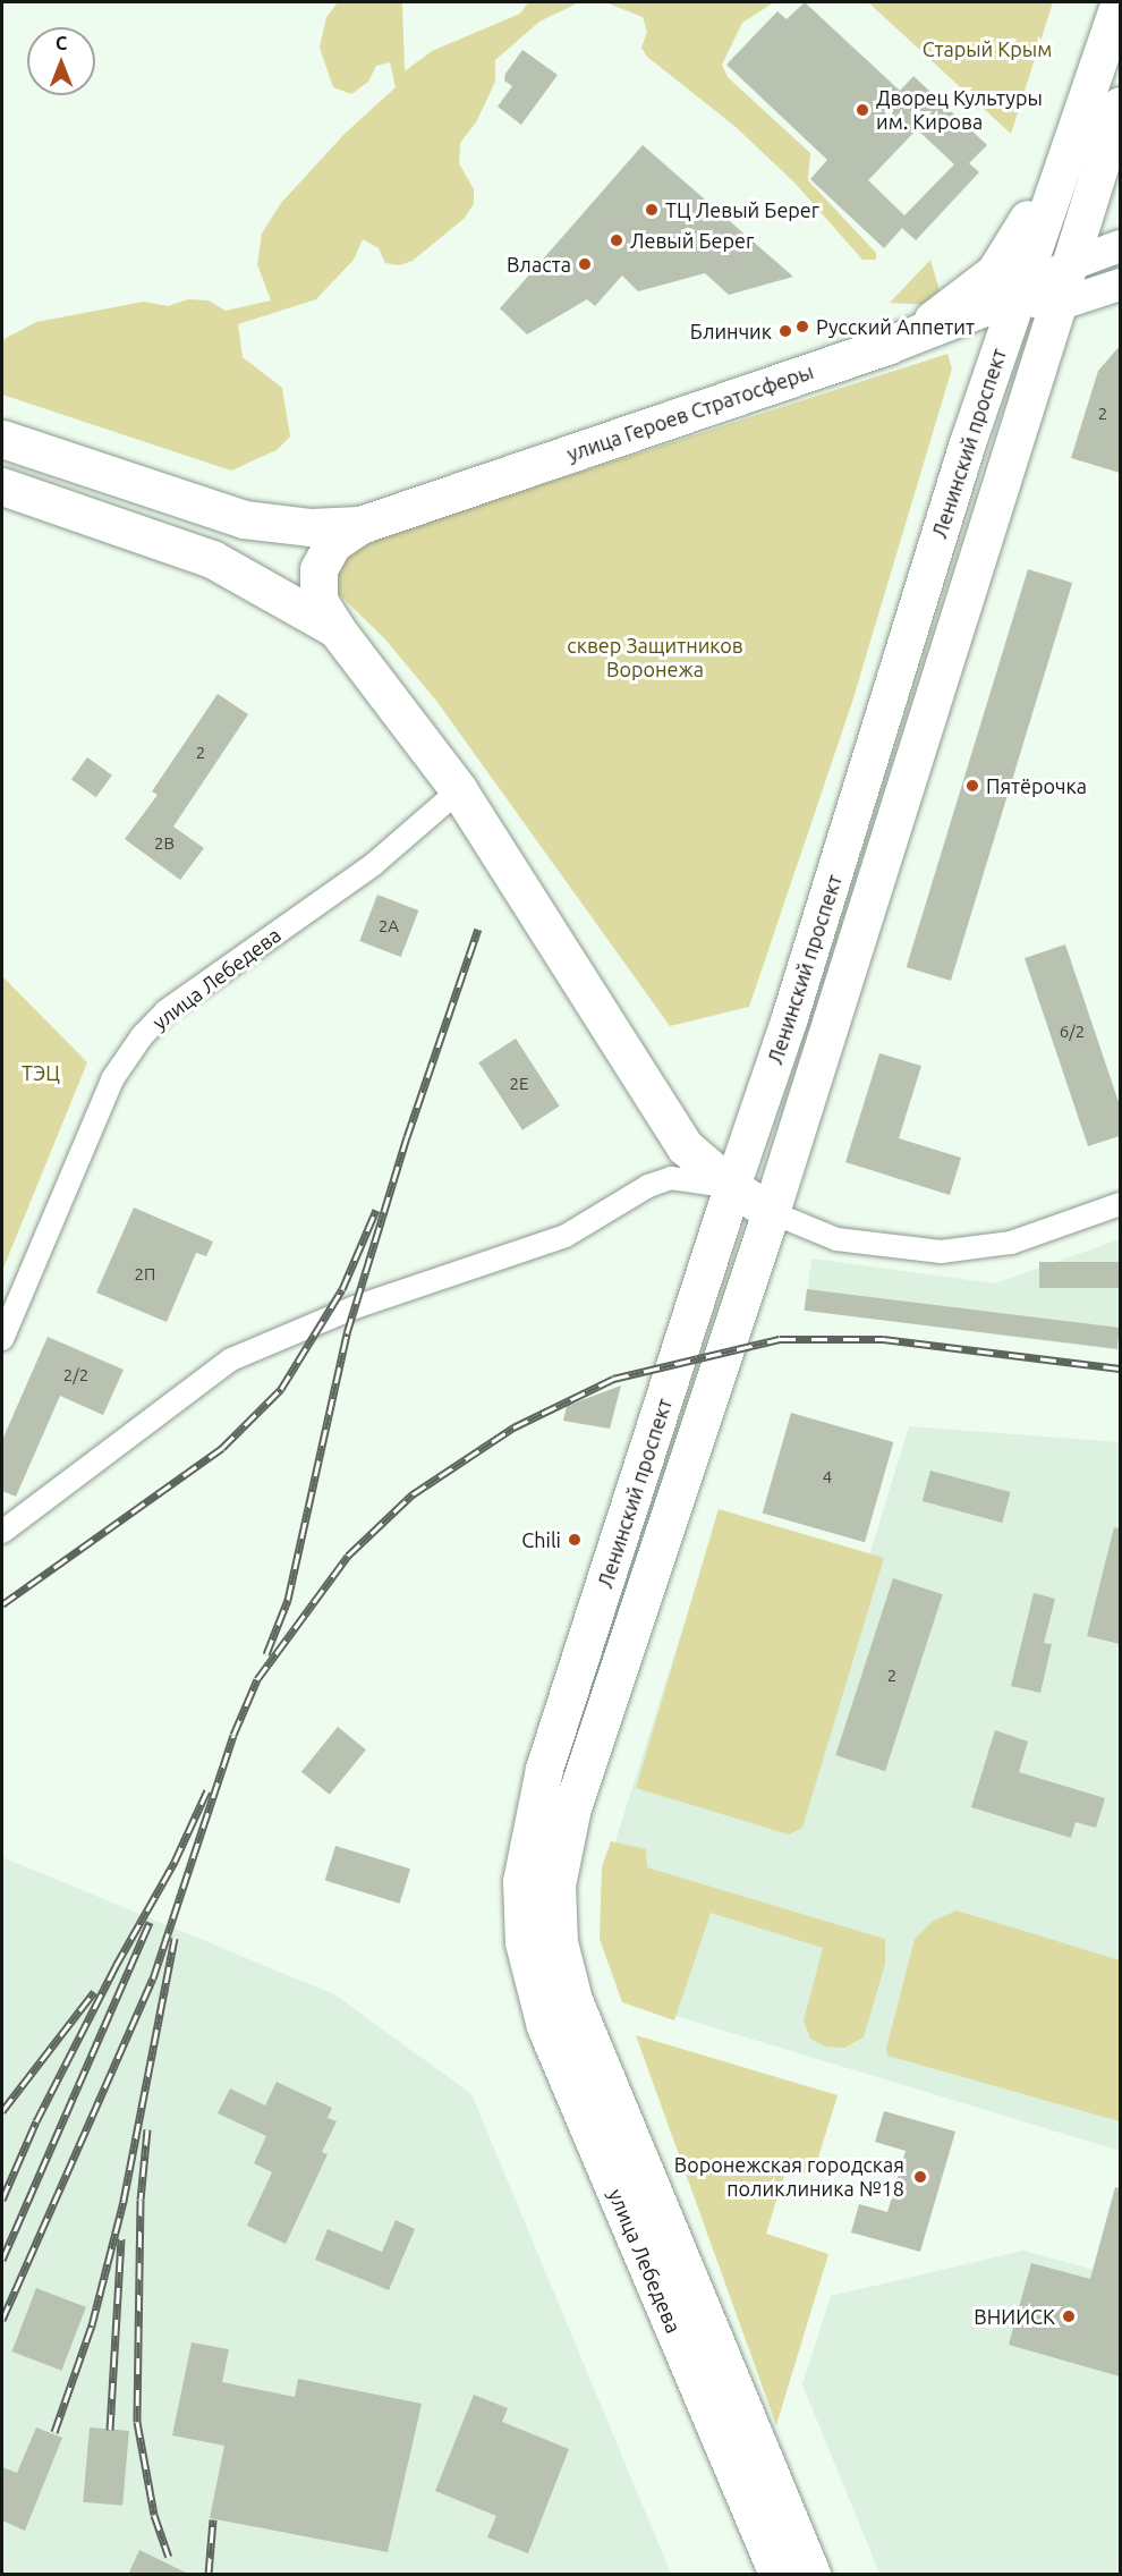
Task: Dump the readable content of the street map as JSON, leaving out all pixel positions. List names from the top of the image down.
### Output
{
  "streets": {
    "highway": ["улица Героев Стратосферы", "Ленинский проспект", "улица Лебедева"]
  },
  "crossings": [
    ["улица Героев Стратосферы", "Ленинский проспект"],
    ["Ленинский проспект", "улица Лебедева"]
  ],
  "parks": ["Старый Крым", "сквер Защитников Воронежа", "ТЭЦ"],
  "places": [
    "Дворец Культуры им. Кирова",
    "ТЦ Левый Берег",
    "Левый Берег",
    "Власта",
    "Русский Аппетит",
    "Блинчик",
    "Пятёрочка",
    "Chili",
    "Воронежская городская поликлиника №18",
    "ВНИИСК"
  ],
  "house_numbers": [
    "2",
    "2",
    "2В",
    "2А",
    "6/2",
    "2Е",
    "2П",
    "2/2",
    "4",
    "2"
  ],
  "north": "top"
}
